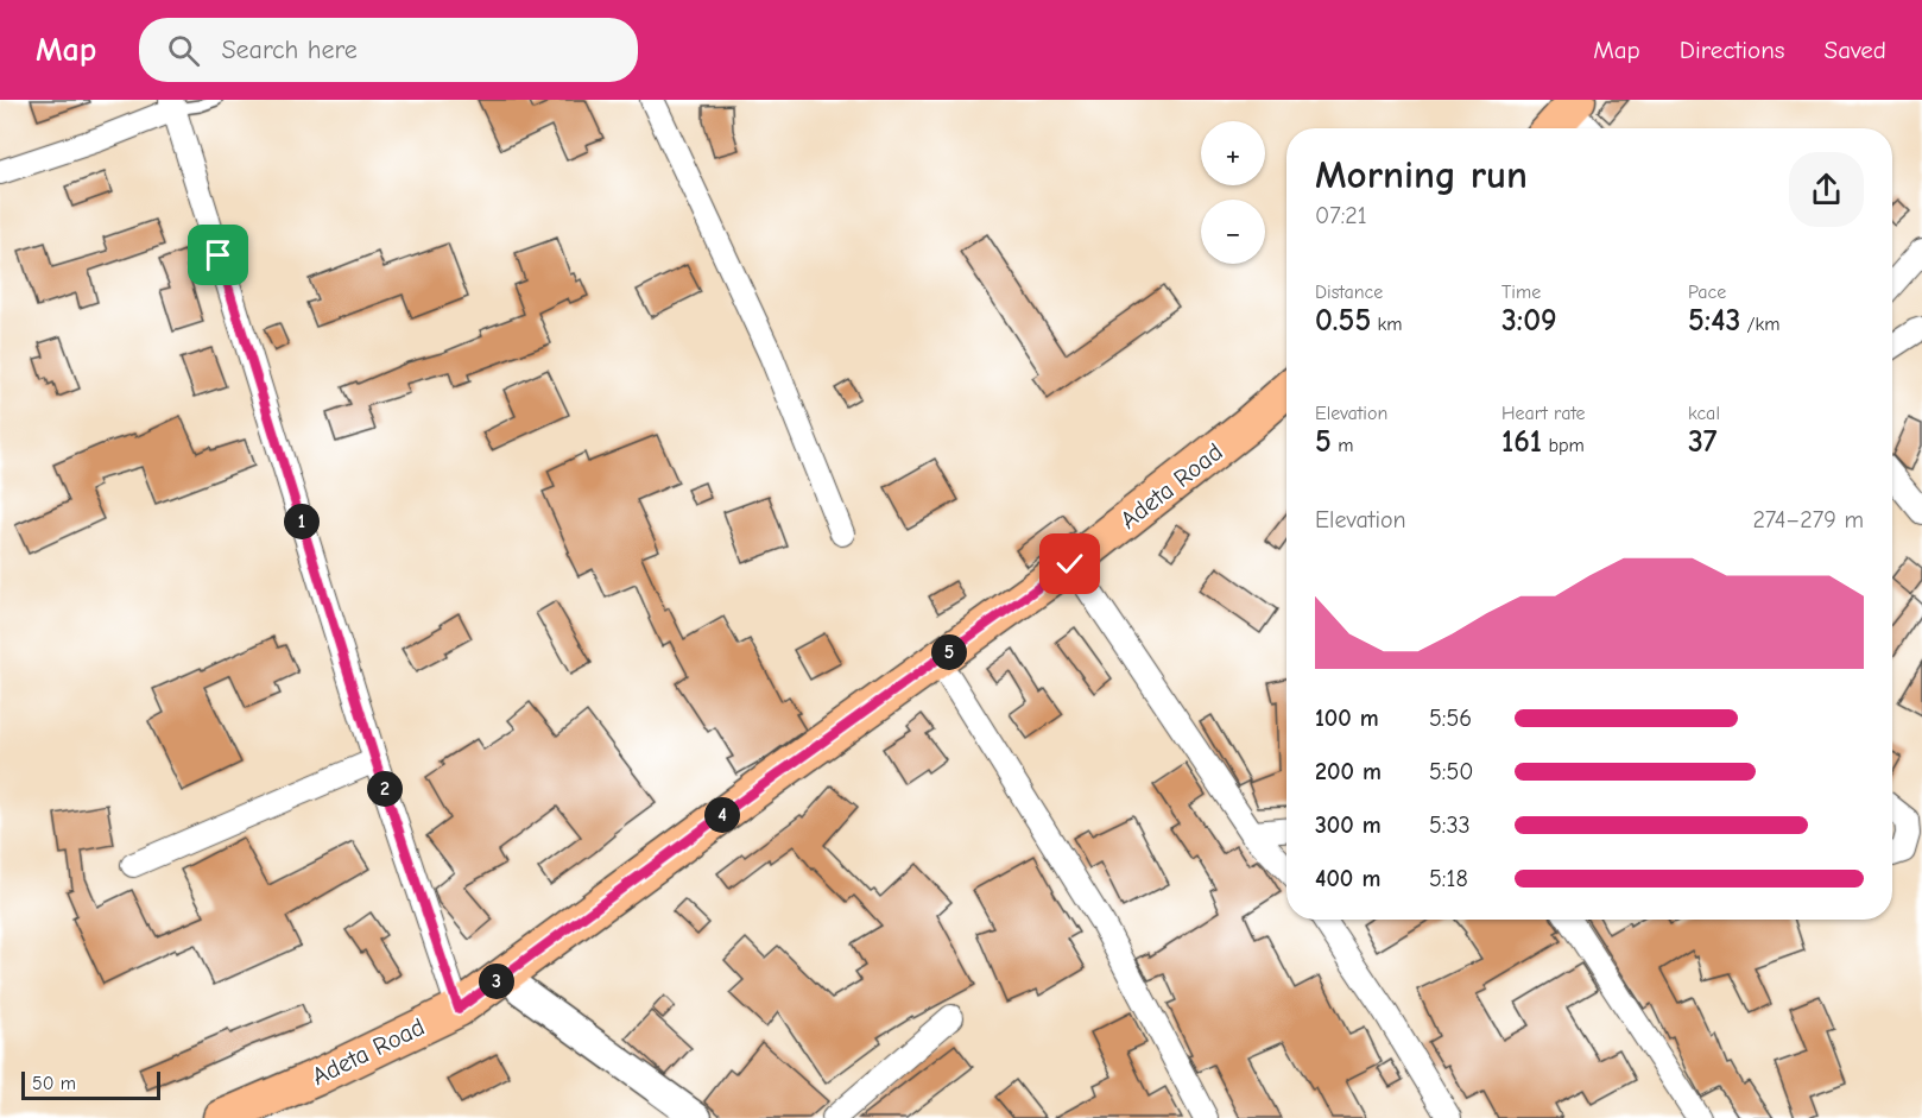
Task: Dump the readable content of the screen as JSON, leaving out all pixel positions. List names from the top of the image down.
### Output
{
  "streets": {
    "main road": ["Adeta Road"]
  },
  "scale_bar": "50 m",
  "page": {
    "header": "Map",
    "search": "Search here",
    "nav": ["Map", "Directions", "Saved"],
    "map_buttons": ["+", "−"],
    "heading": ["Morning run", "07:21"],
    "stats": [
      ["Distance", "0.55 km"],
      ["Time", "3:09"],
      ["Pace", "5:43 /km"],
      ["Elevation", "5 m"],
      ["Heart rate", "161 bpm"],
      ["kcal", "37"]
    ],
    "chart": ["Elevation", "274–279 m"],
    "pins": [
      "1",
      "5",
      "2",
      "4",
      "3"
    ],
    "list": [
      {
        "name": "100 m",
        "note": "5:56"
      },
      {
        "name": "200 m",
        "note": "5:50"
      },
      {
        "name": "300 m",
        "note": "5:33"
      },
      {
        "name": "400 m",
        "note": "5:18"
      }
    ],
    "scale": "50 m"
  }
}
